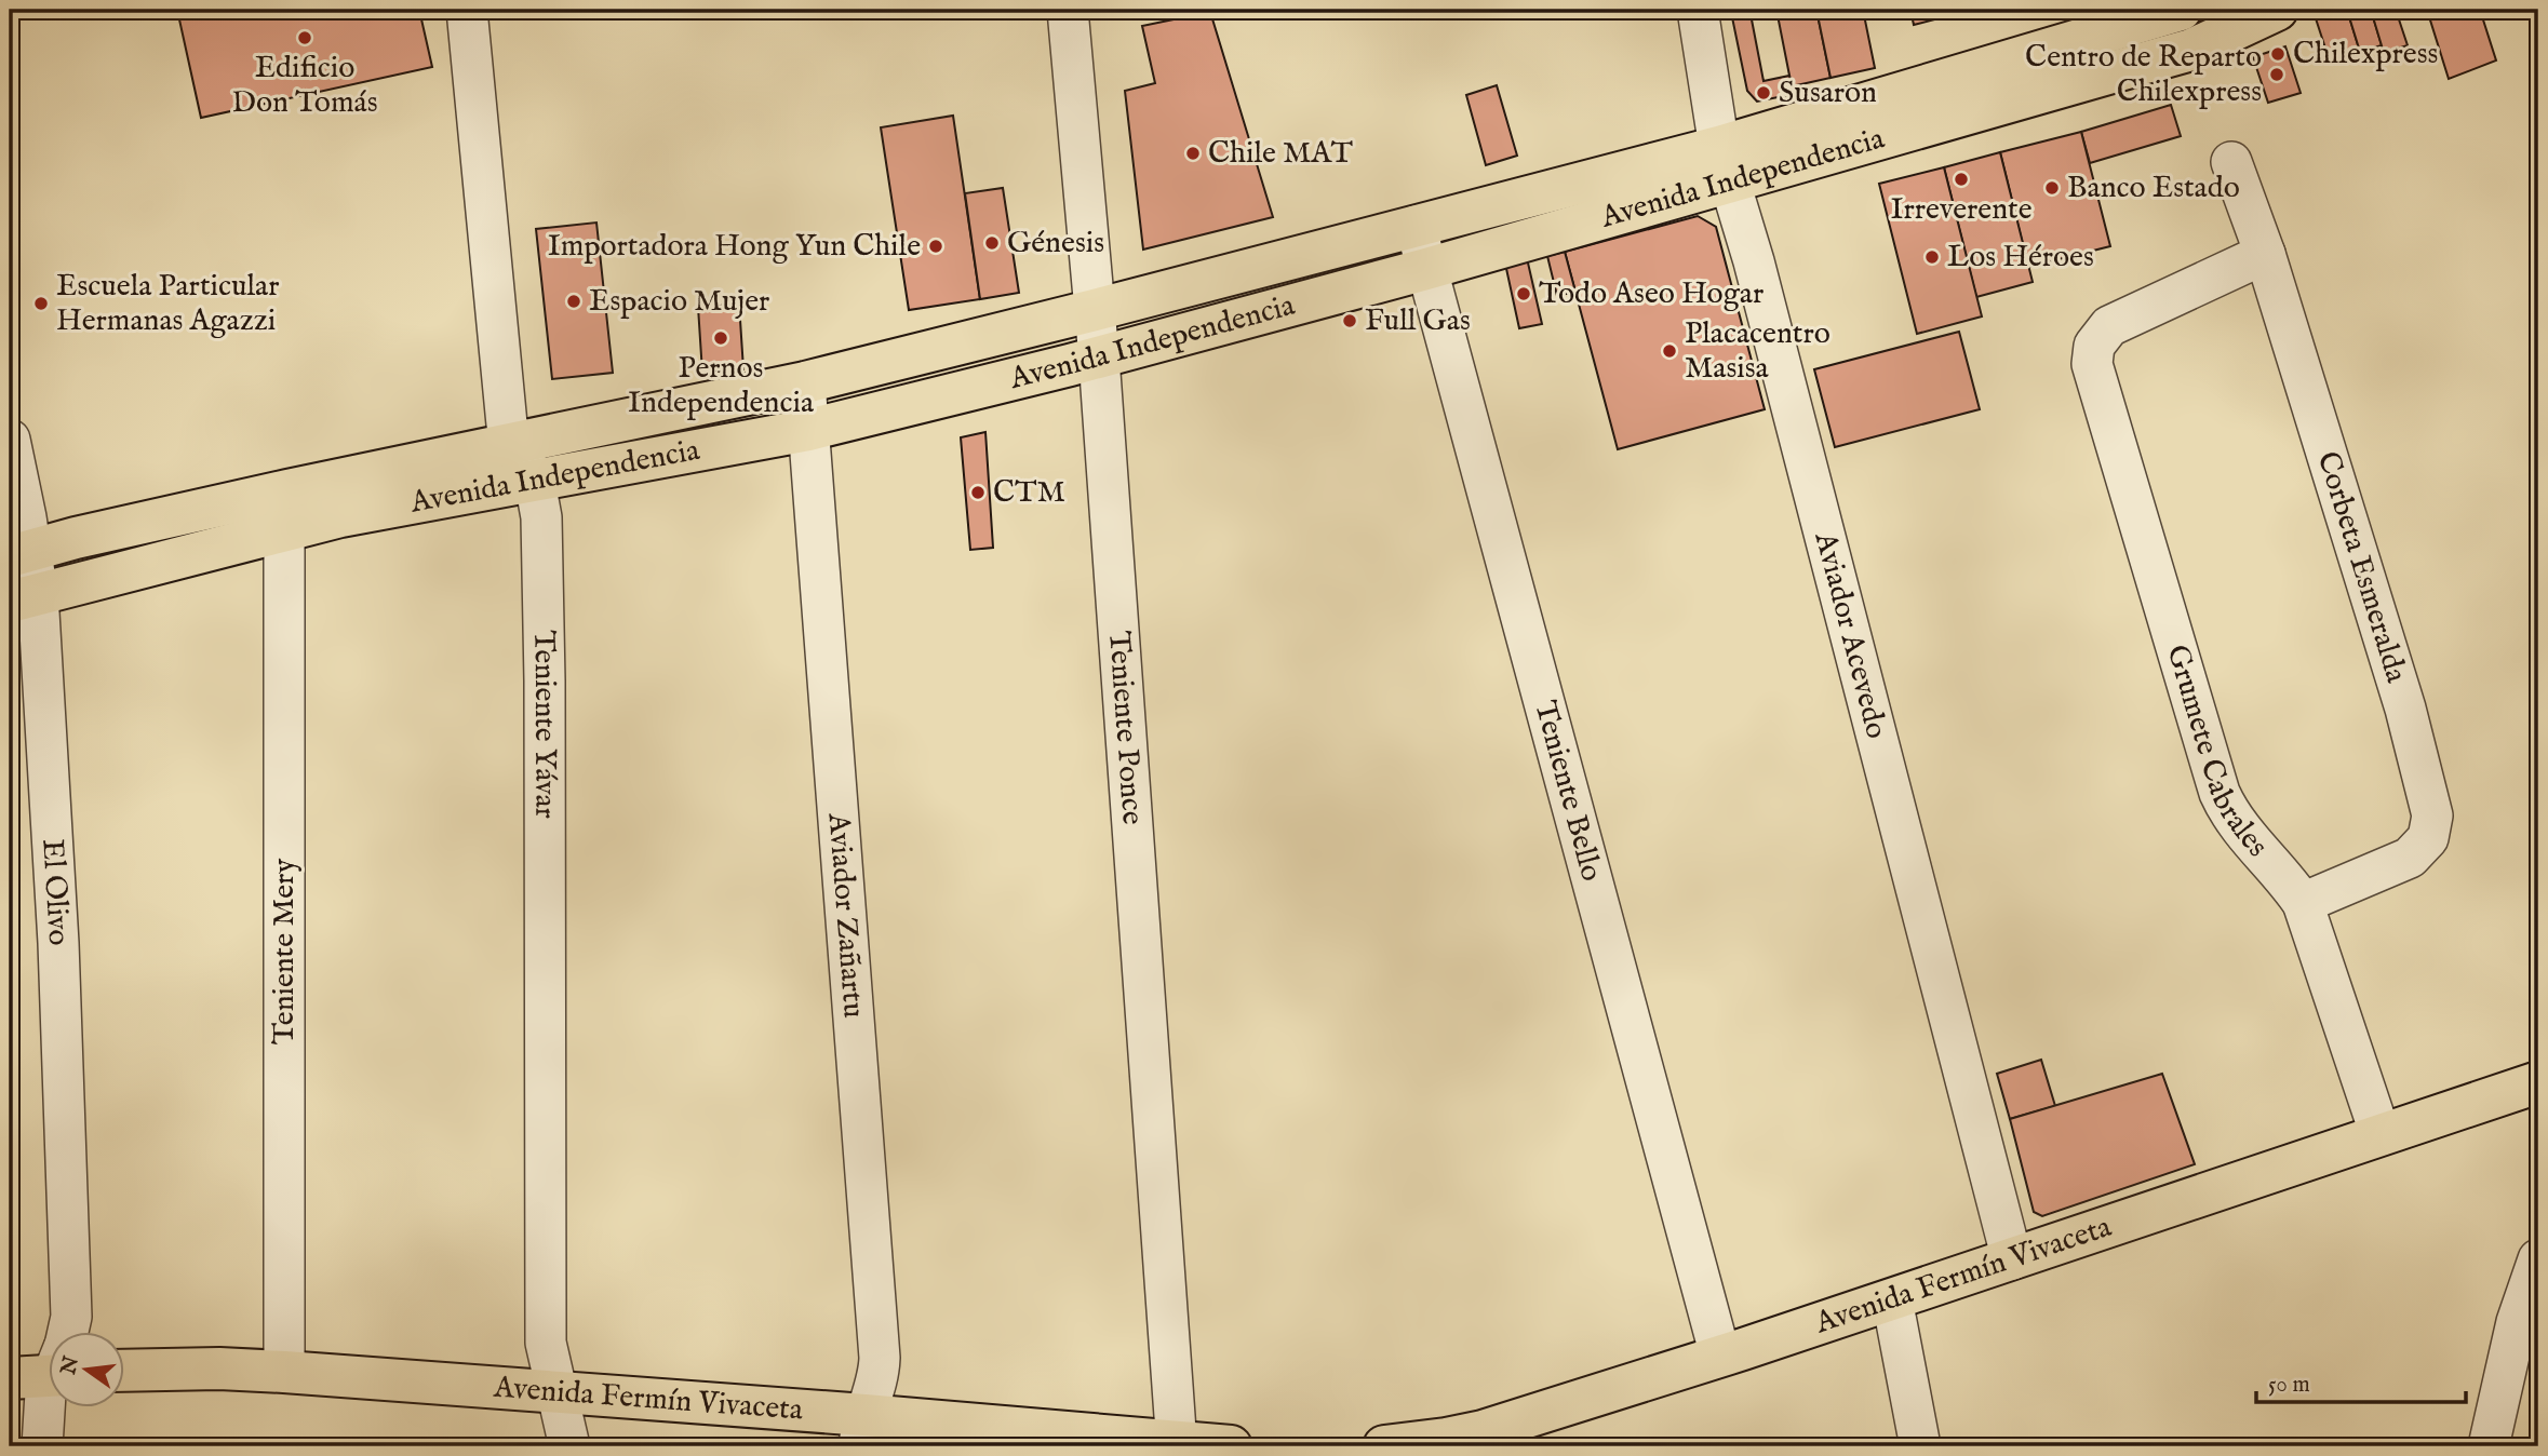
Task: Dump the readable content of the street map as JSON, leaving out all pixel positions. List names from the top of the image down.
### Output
{
  "streets": {
    "main road": ["Avenida Independencia", "Avenida Fermín Vivaceta"],
    "street": [
      "Corbeta Esmeralda",
      "Aviador Acevedo",
      "Teniente Yávar",
      "Teniente Ponce",
      "Grumete Cabrales",
      "Teniente Bello",
      "El Olivo",
      "Aviador Zañartu",
      "Teniente Mery"
    ]
  },
  "crossings": [
    ["Avenida Independencia", "Aviador Acevedo"],
    ["Avenida Independencia", "Teniente Yávar"],
    ["Avenida Independencia", "Teniente Ponce"],
    ["Avenida Independencia", "Teniente Bello"],
    ["Avenida Independencia", "El Olivo"],
    ["Avenida Independencia", "Aviador Zañartu"],
    ["Avenida Independencia", "Teniente Mery"],
    ["Corbeta Esmeralda", "Grumete Cabrales"],
    ["Aviador Acevedo", "Avenida Fermín Vivaceta"],
    ["Teniente Yávar", "Avenida Fermín Vivaceta"],
    ["Teniente Ponce", "Avenida Fermín Vivaceta"],
    ["Grumete Cabrales", "Avenida Fermín Vivaceta"],
    ["Teniente Bello", "Avenida Fermín Vivaceta"],
    ["Aviador Zañartu", "Avenida Fermín Vivaceta"],
    ["Teniente Mery", "Avenida Fermín Vivaceta"]
  ],
  "places": [
    "Edificio Don Tomás",
    "Chilexpress",
    "Centro de Reparto Chilexpress",
    "Susaron",
    "Chile MAT",
    "Irreverente",
    "Banco Estado",
    "Génesis",
    "Importadora Hong Yun Chile",
    "Los Héroes",
    "Todo Aseo Hogar",
    "Espacio Mujer",
    "Escuela Particular Hermanas Agazzi",
    "Full Gas",
    "Pernos Independencia",
    "Placacentro Masisa",
    "CTM"
  ],
  "scale_bar": "50 m",
  "north": "left"
}
